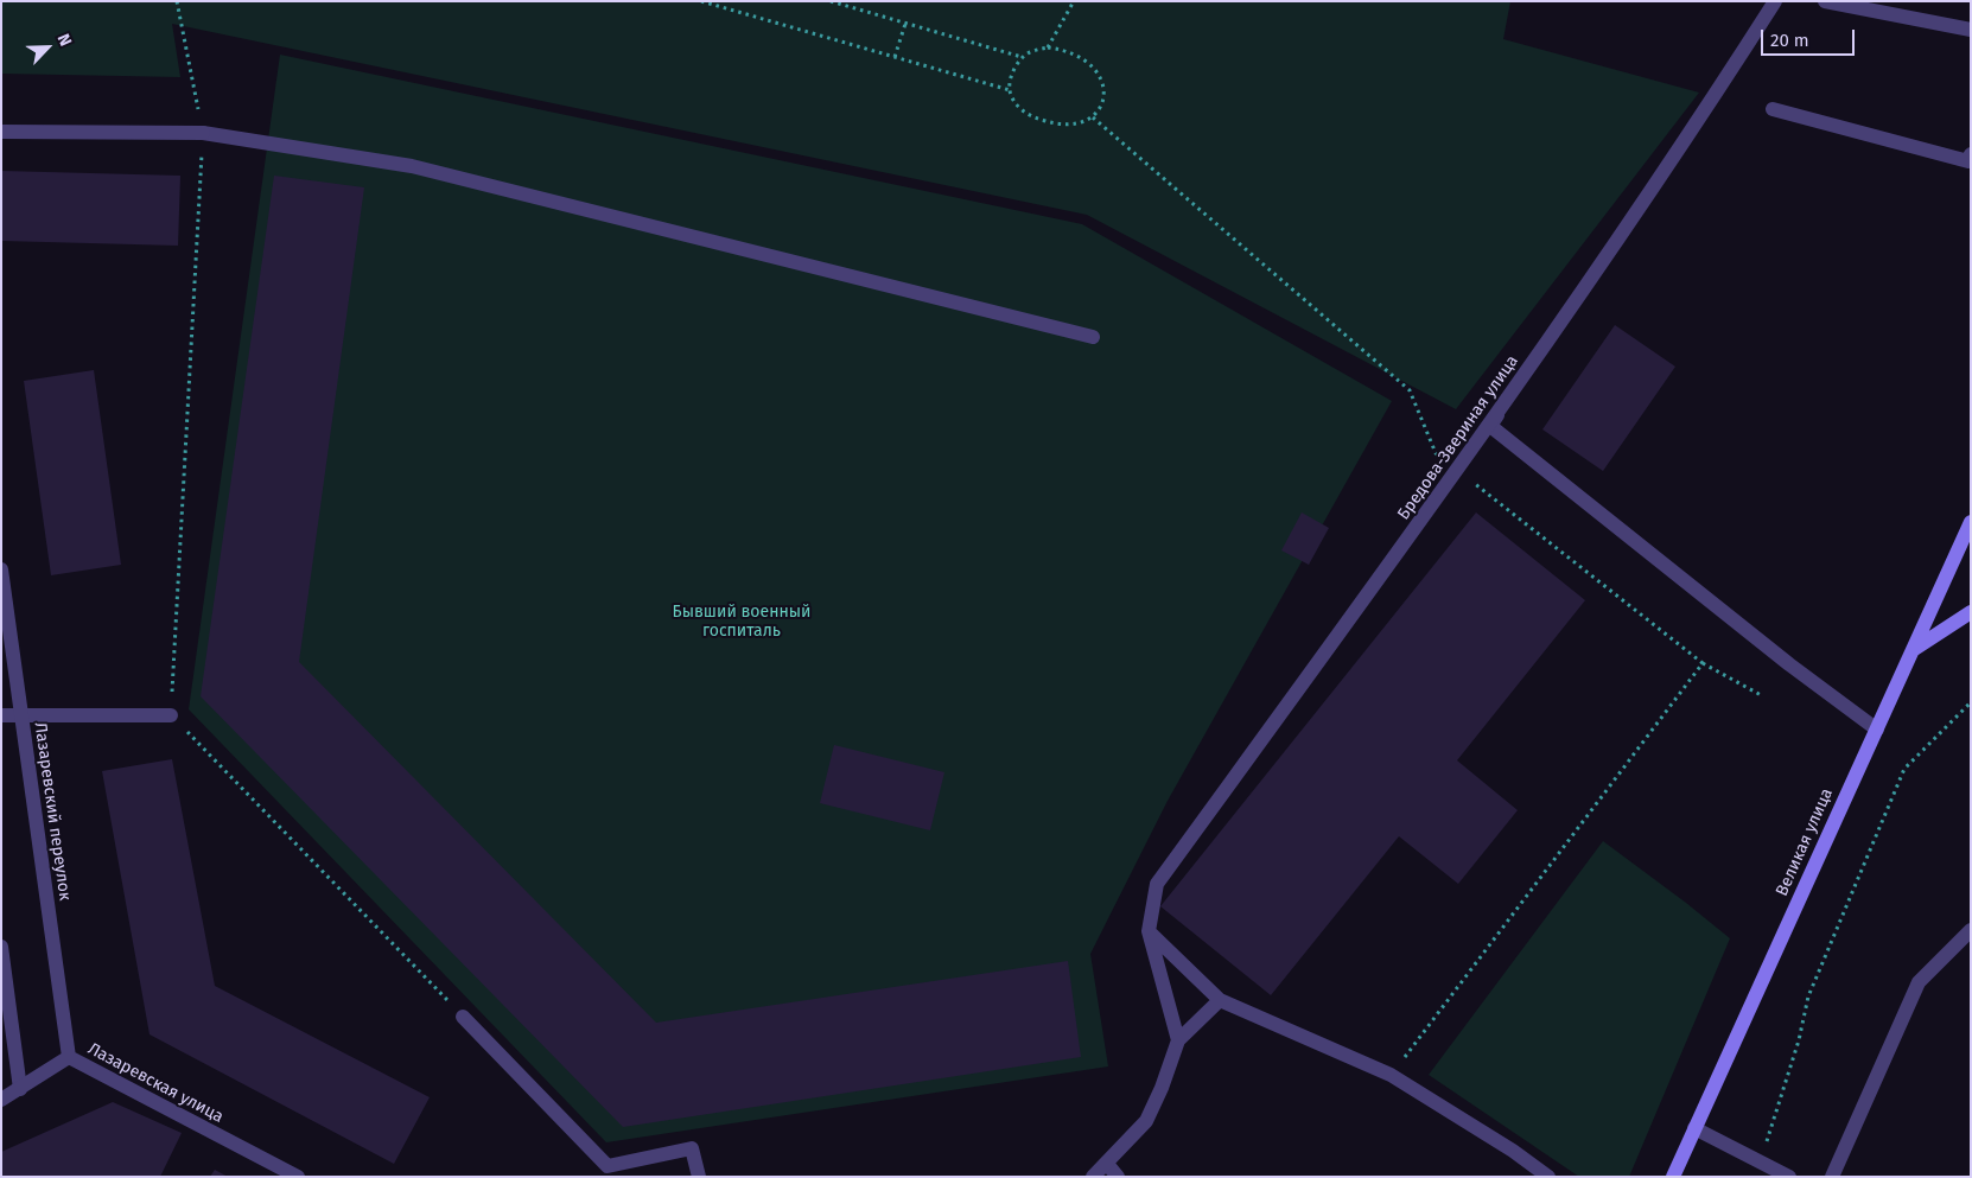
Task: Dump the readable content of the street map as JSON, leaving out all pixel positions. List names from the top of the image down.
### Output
{
  "streets": {
    "main road": ["Великая улица"],
    "street": ["Бредова-Звериная улица", "Лазаревский переулок", "Лазаревская улица"]
  },
  "crossings": [
    ["Лазаревский переулок", "Лазаревская улица"]
  ],
  "parks": ["Бывший военный госпиталь"],
  "scale_bar": "20 m",
  "north": "top right"
}
